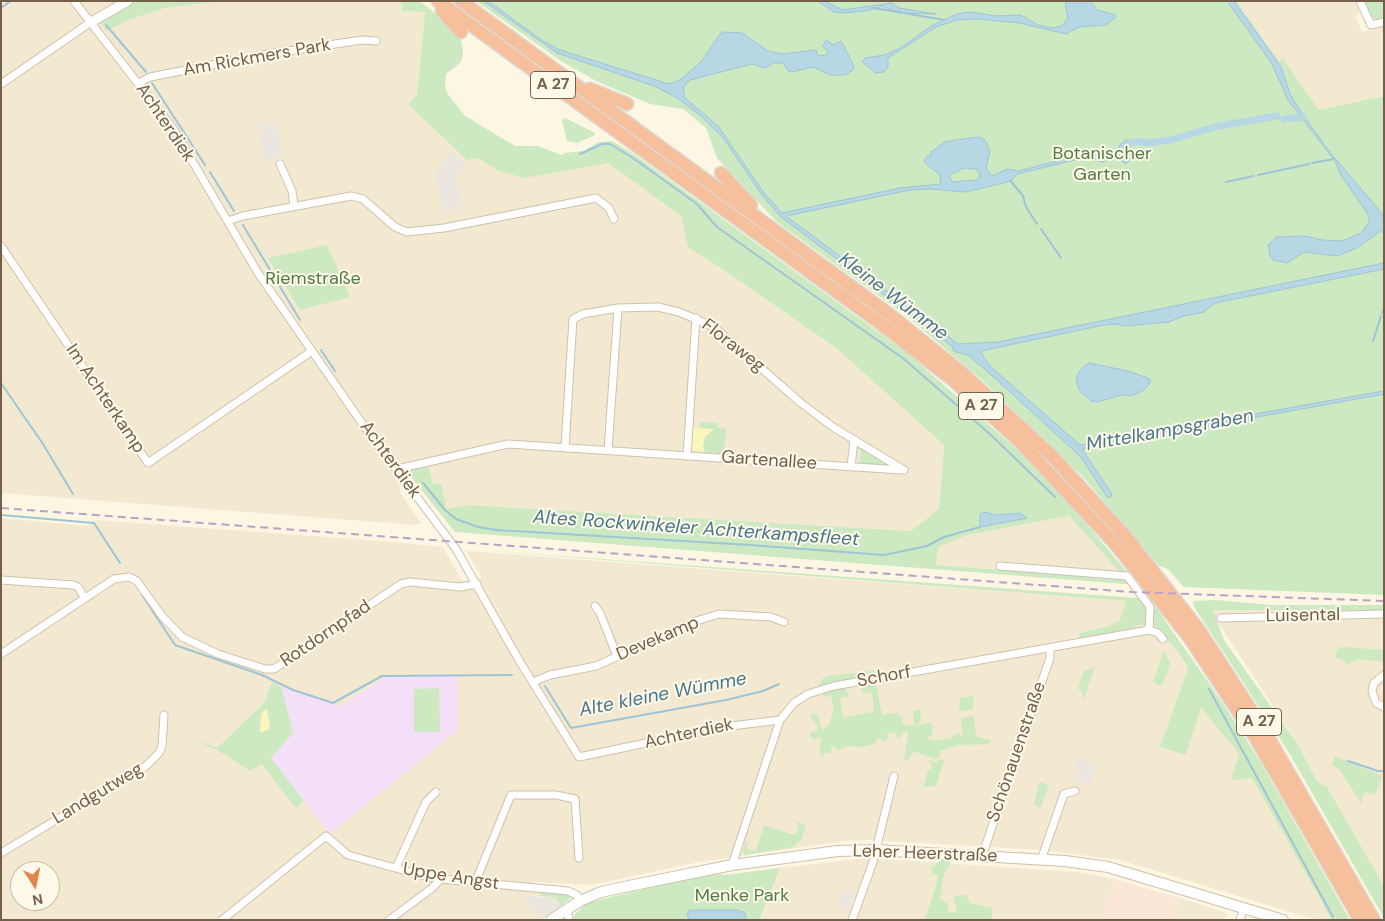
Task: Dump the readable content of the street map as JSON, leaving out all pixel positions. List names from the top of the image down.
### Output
{
  "streets": {
    "highway": ["A 27"],
    "main road": ["Leher Heerstraße"],
    "street": [
      "Am Rickmers Park",
      "Achterdiek",
      "Floraweg",
      "Im Achterkamp",
      "Gartenallee",
      "Luisental",
      "Rotdornpfad",
      "Devekamp",
      "Schorf",
      "Schönauenstraße",
      "Landgutweg",
      "Uppe Angst"
    ]
  },
  "crossings": [
    ["Am Rickmers Park", "Achterdiek"],
    ["Achterdiek", "Im Achterkamp"],
    ["Achterdiek", "Gartenallee"],
    ["Achterdiek", "Rotdornpfad"],
    ["Achterdiek", "Devekamp"],
    ["Achterdiek", "Schorf"],
    ["Floraweg", "Gartenallee"],
    ["Schorf", "Schönauenstraße"],
    ["Schorf", "Leher Heerstraße"],
    ["Schönauenstraße", "Leher Heerstraße"],
    ["Leher Heerstraße", "Uppe Angst"]
  ],
  "water": [
    "Kleine Wümme",
    "Mittelkampsgraben",
    "Altes Rockwinkeler Achterkampsfleet",
    "Alte kleine Wümme"
  ],
  "parks": ["Botanischer Garten", "Riemstraße", "Menke Park"],
  "north": "bottom"
}
